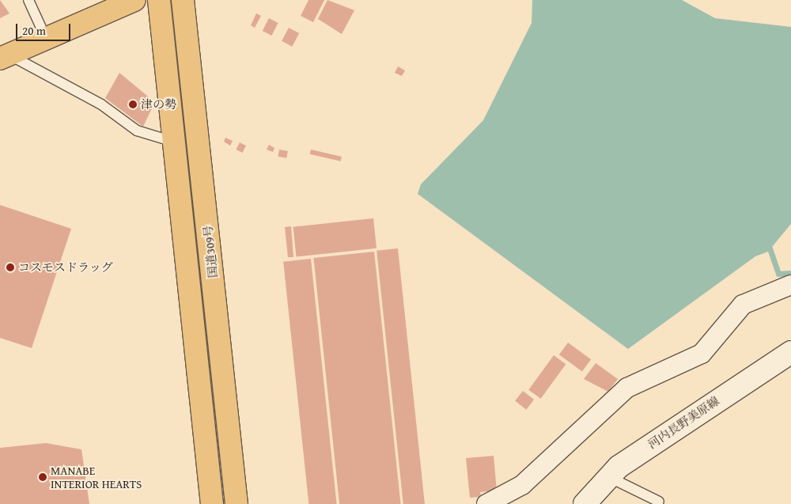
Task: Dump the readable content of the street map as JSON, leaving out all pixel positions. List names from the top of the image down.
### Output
{
  "streets": {
    "main road": ["国道309号", "河内長野美原線"]
  },
  "places": ["津の勢", "コスモスドラッグ", "MANABE INTERIOR HEARTS"],
  "scale_bar": "20 m"
}
